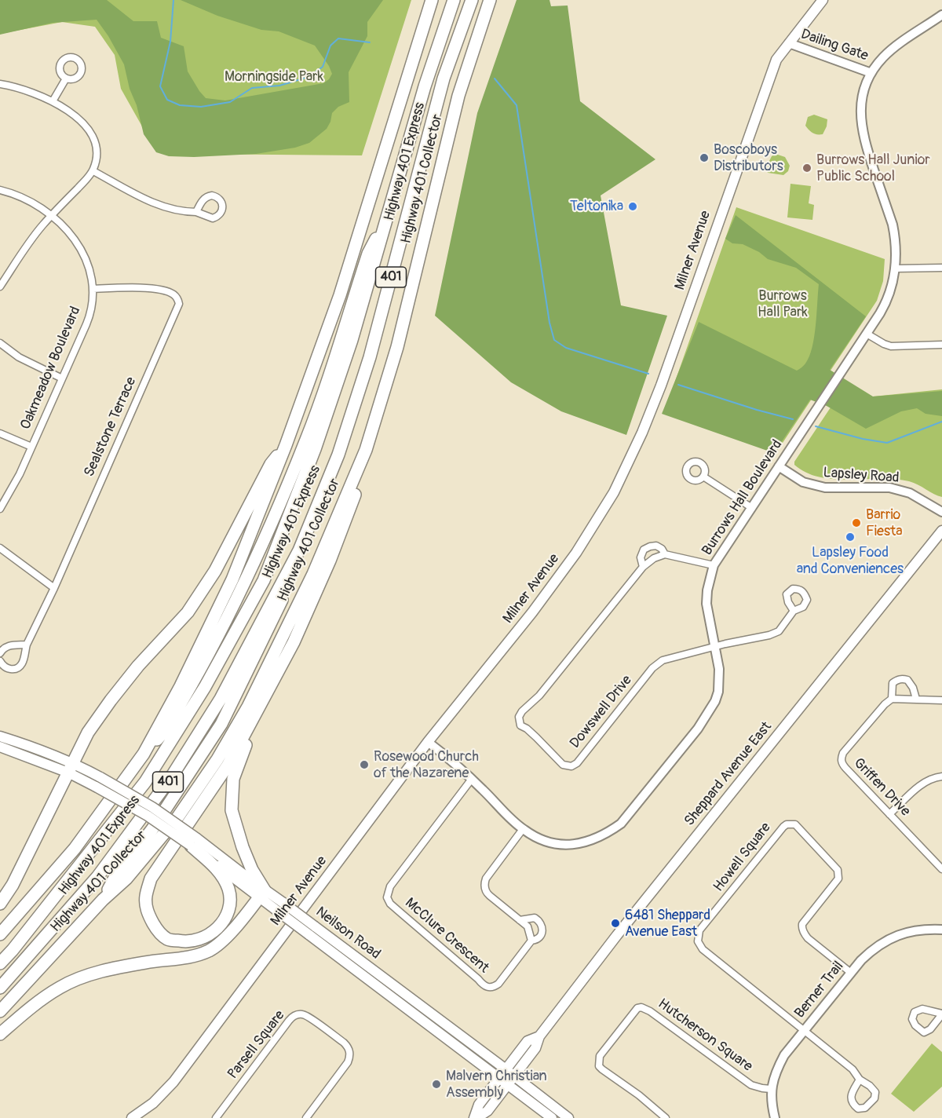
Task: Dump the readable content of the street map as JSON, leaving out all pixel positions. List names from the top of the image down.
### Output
{
  "streets": {
    "highway": ["Highway 401 Express", "Highway 401 Collector", "401"],
    "main road": ["Milner Avenue", "Sheppard Avenue East", "Neilson Road"],
    "street": [
      "Dailing Gate",
      "Oakmeadow Boulevard",
      "Sealstone Terrace",
      "Lapsley Road",
      "Burrows Hall Boulevard",
      "Dowswell Drive",
      "Griffen Drive",
      "Howell Square",
      "McClure Crescent",
      "Berner Trail",
      "Hutcherson Square",
      "Parsell Square"
    ]
  },
  "crossings": [
    ["Dailing Gate", "Milner Avenue"],
    ["Dailing Gate", "Burrows Hall Boulevard"],
    ["Milner Avenue", "Burrows Hall Boulevard"],
    ["Oakmeadow Boulevard", "Sealstone Terrace"],
    ["Lapsley Road", "Burrows Hall Boulevard"],
    ["Burrows Hall Boulevard", "Dowswell Drive"],
    ["Burrows Hall Boulevard", "McClure Crescent"],
    ["Sheppard Avenue East", "Neilson Road"],
    ["Howell Square", "Berner Trail"],
    ["Berner Trail", "Hutcherson Square"]
  ],
  "parks": ["Morningside Park", "Burrows Hall Park"],
  "places": [
    "Boscoboys Distributors",
    "Burrows Hall Junior Public School",
    "Teltonika",
    "Barrio Fiesta",
    "Lapsley Food and Conveniences",
    "Rosewood Church of the Nazarene",
    "6481 Sheppard Avenue East",
    "Malvern Christian Assembly"
  ]
}
